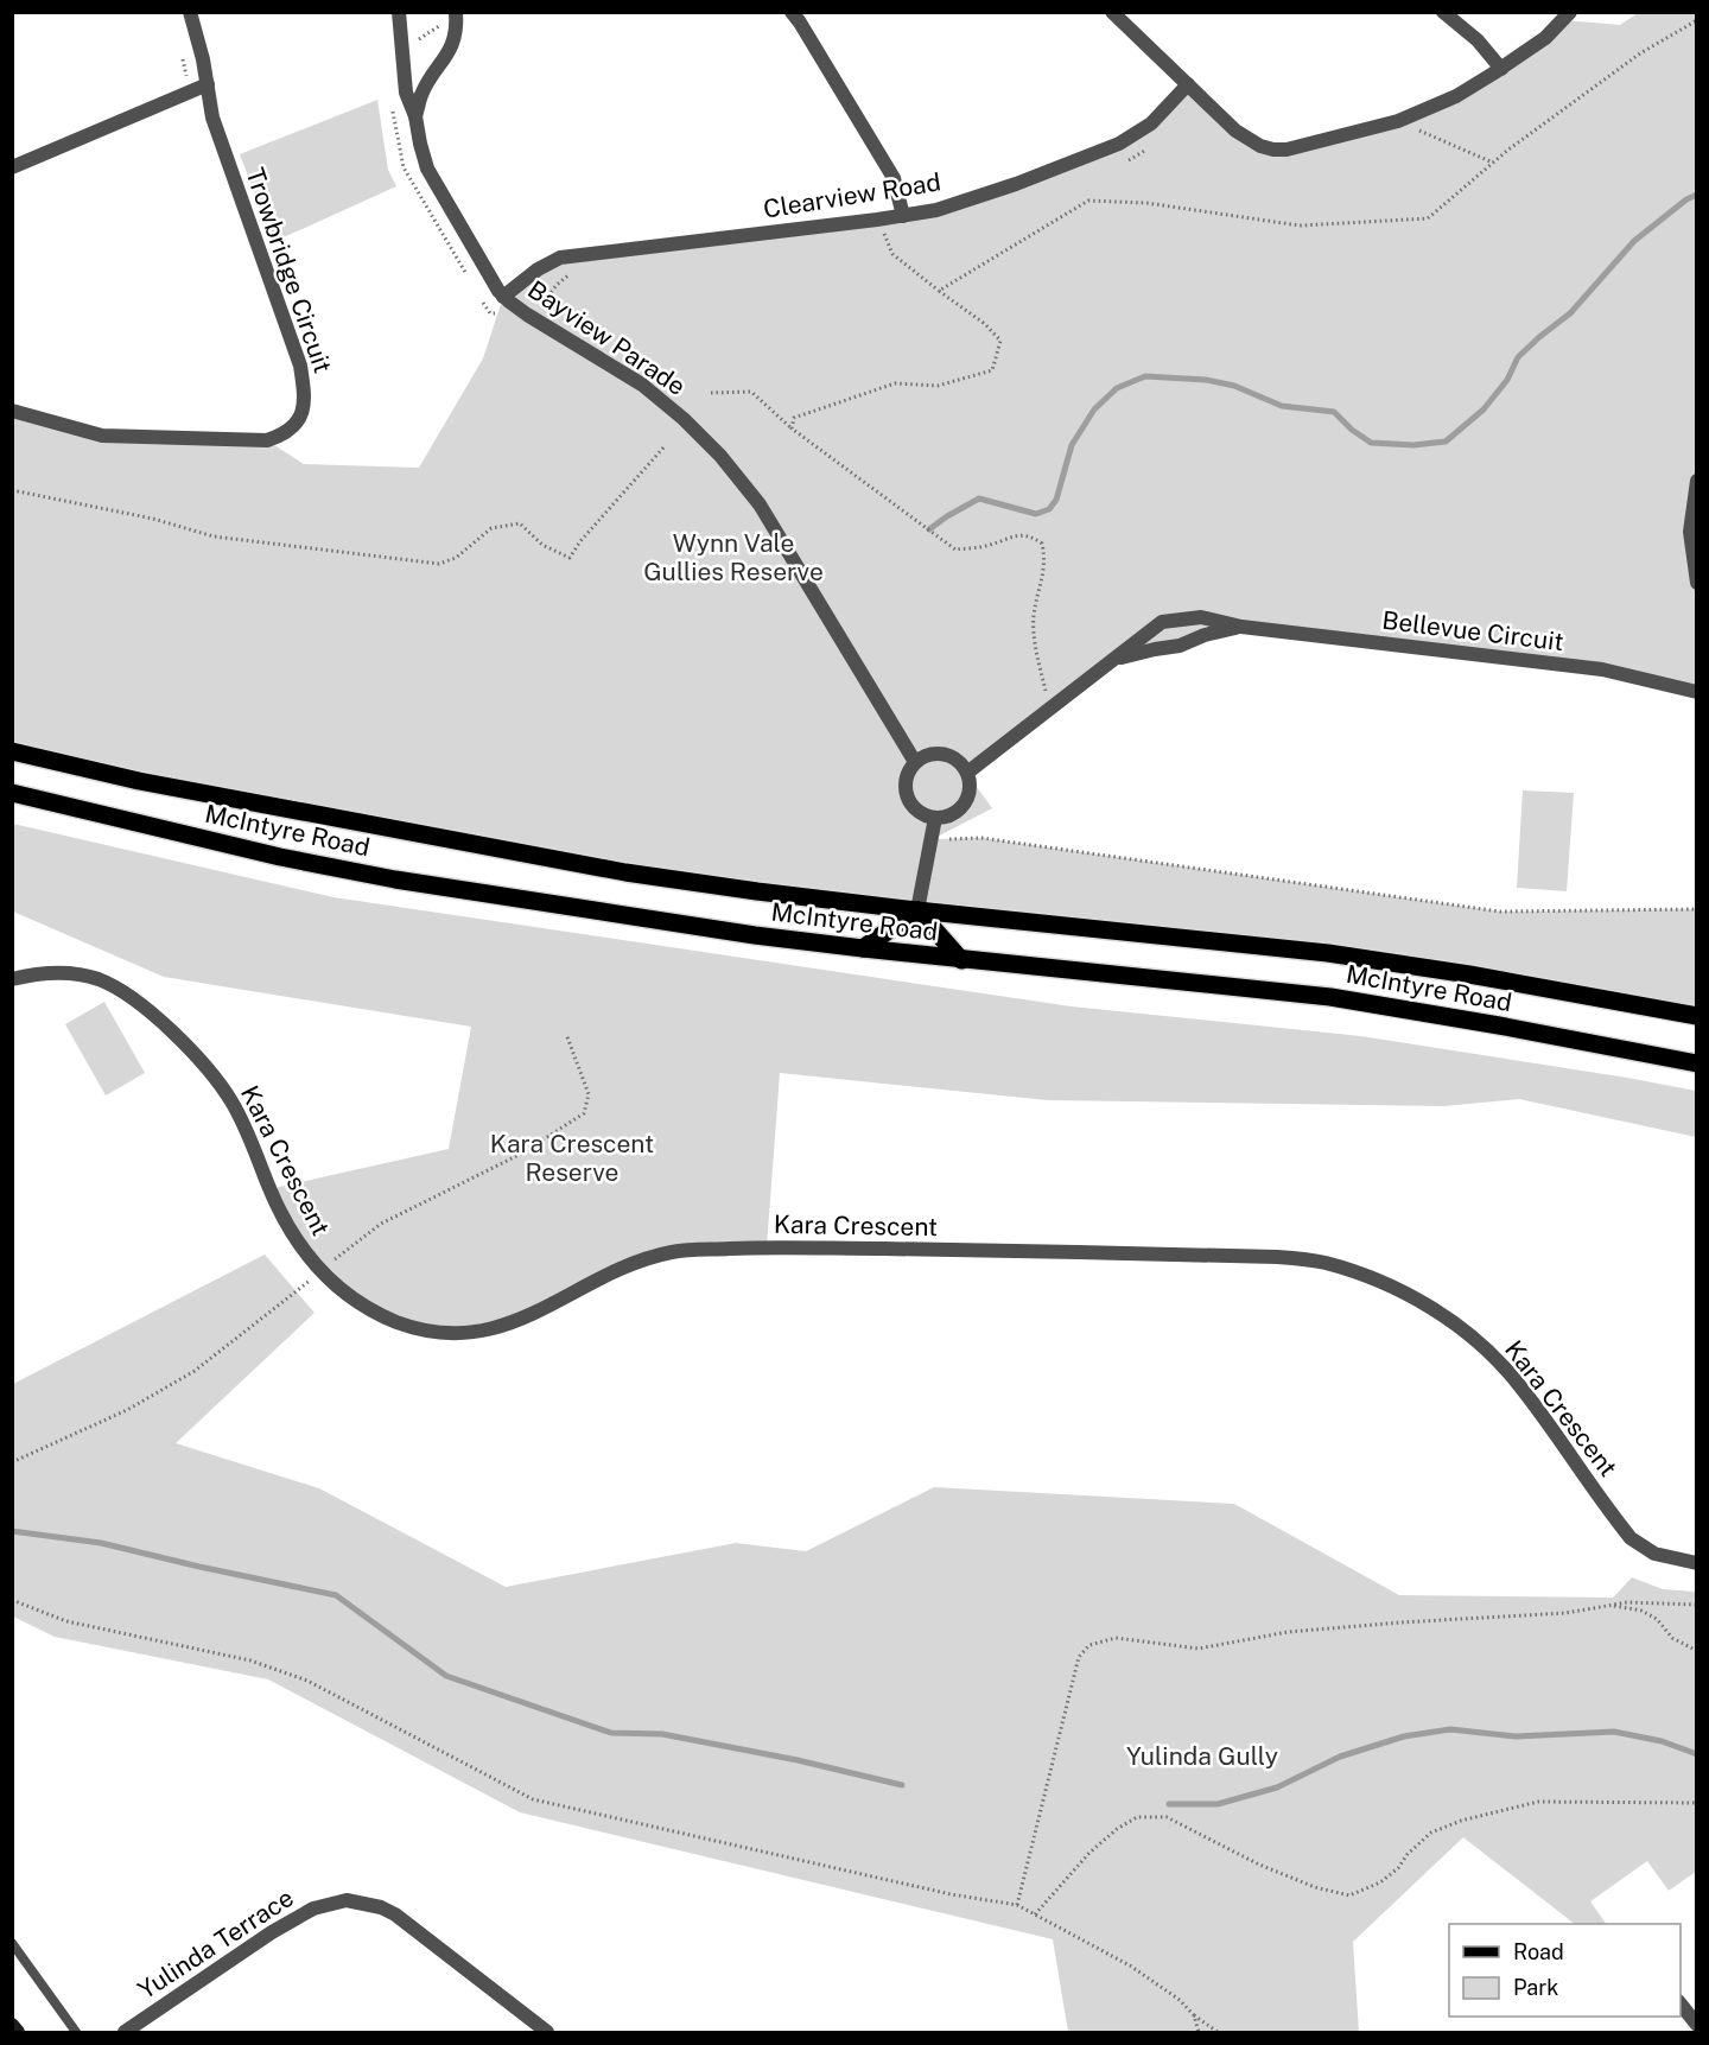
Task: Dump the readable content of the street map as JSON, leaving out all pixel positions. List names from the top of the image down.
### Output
{
  "streets": {
    "main road": ["McIntyre Road"],
    "street": [
      "Clearview Road",
      "Trowbridge Circuit",
      "Bayview Parade",
      "Bellevue Circuit",
      "Kara Crescent",
      "Yulinda Terrace"
    ]
  },
  "crossings": [
    ["Clearview Road", "Bayview Parade"],
    ["Bayview Parade", "Bellevue Circuit"]
  ],
  "parks": ["Wynn Vale Gullies Reserve", "Kara Crescent Reserve", "Yulinda Gully"],
  "legend": ["Road", "Park"]
}
